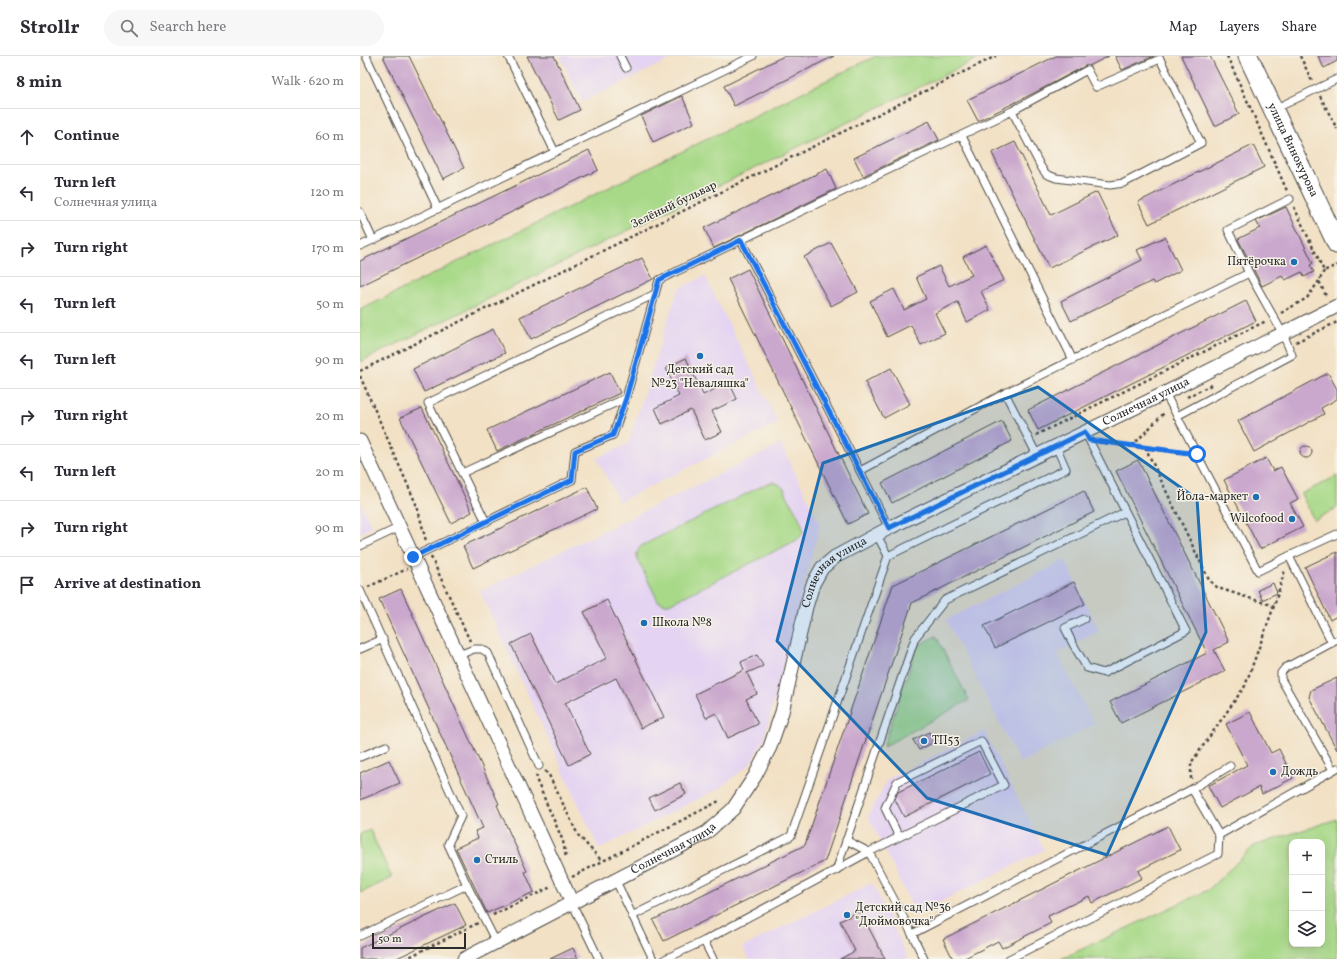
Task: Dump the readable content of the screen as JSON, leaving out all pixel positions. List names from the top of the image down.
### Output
{
  "streets": {
    "main road": ["улица Винокурова"],
    "street": ["Солнечная улица"],
    "path": ["Зелёный бульвар"]
  },
  "places": [
    "Пятёрочка",
    "Детский сад №23 \"Неваляшка\"",
    "Йола-маркет",
    "Wilcofood",
    "Школа №8",
    "ТП53",
    "Дождь",
    "Стиль",
    "Детский сад №36 \"Дюймовочка\""
  ],
  "scale_bar": "50 m",
  "page": {
    "header": "Strollr",
    "search": "Search here",
    "nav": ["Map", "Layers", "Share"],
    "heading": ["8 min", "Walk · 620 m"],
    "list": [
      ["Continue", "60 m"],
      ["Turn left", "Солнечная улица", "120 m"],
      ["Turn right", "170 m"],
      ["Turn left", "50 m"],
      ["Turn left", "90 m"],
      ["Turn right", "20 m"],
      ["Turn left", "20 m"],
      ["Turn right", "90 m"],
      "Arrive at destination"
    ],
    "map_buttons": ["+", "−"],
    "scale": "50 m"
  }
}
